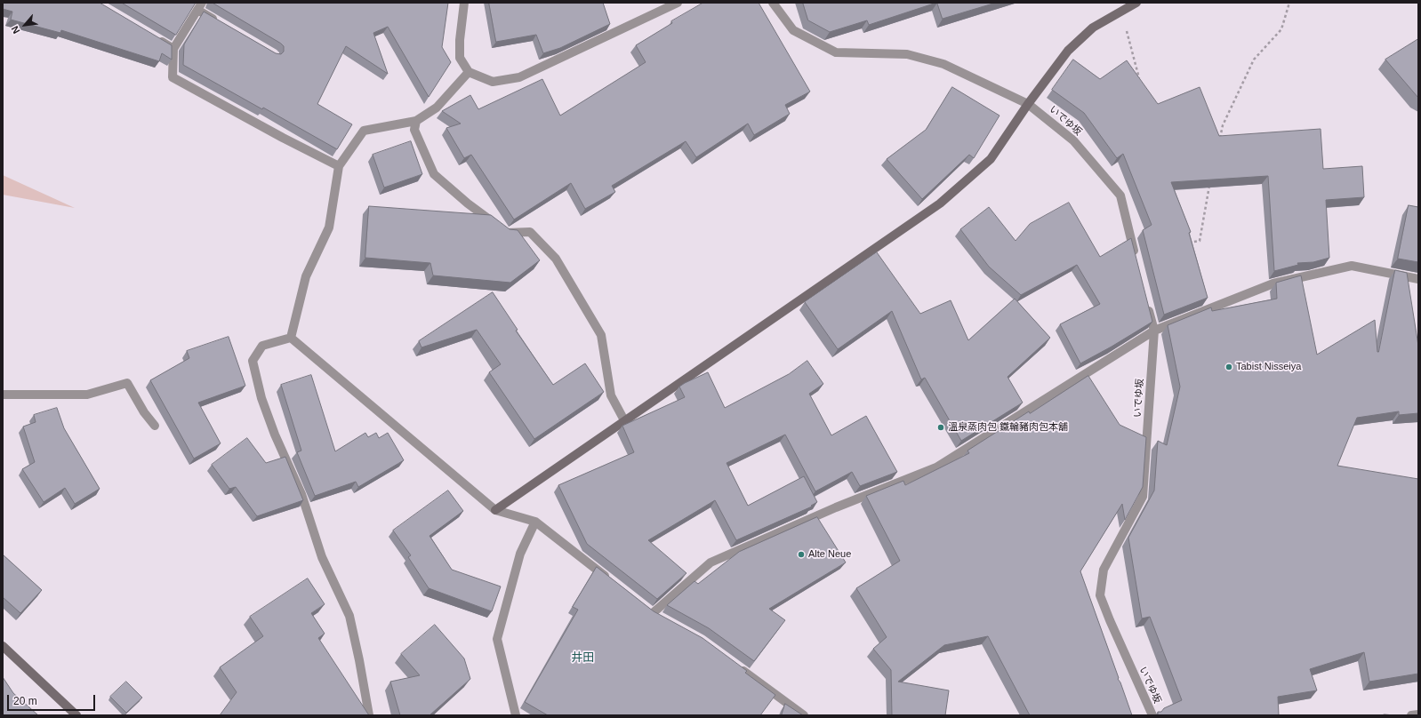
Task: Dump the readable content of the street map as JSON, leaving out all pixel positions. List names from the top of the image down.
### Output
{
  "streets": {
    "street": ["いでゆ坂"]
  },
  "districts": ["井田"],
  "places": ["Tabist Nisseiya", "溫泉蒸肉包 鐵輪豬肉包本舖", "Alte Neue"],
  "scale_bar": "20 m",
  "north": "bottom left"
}
